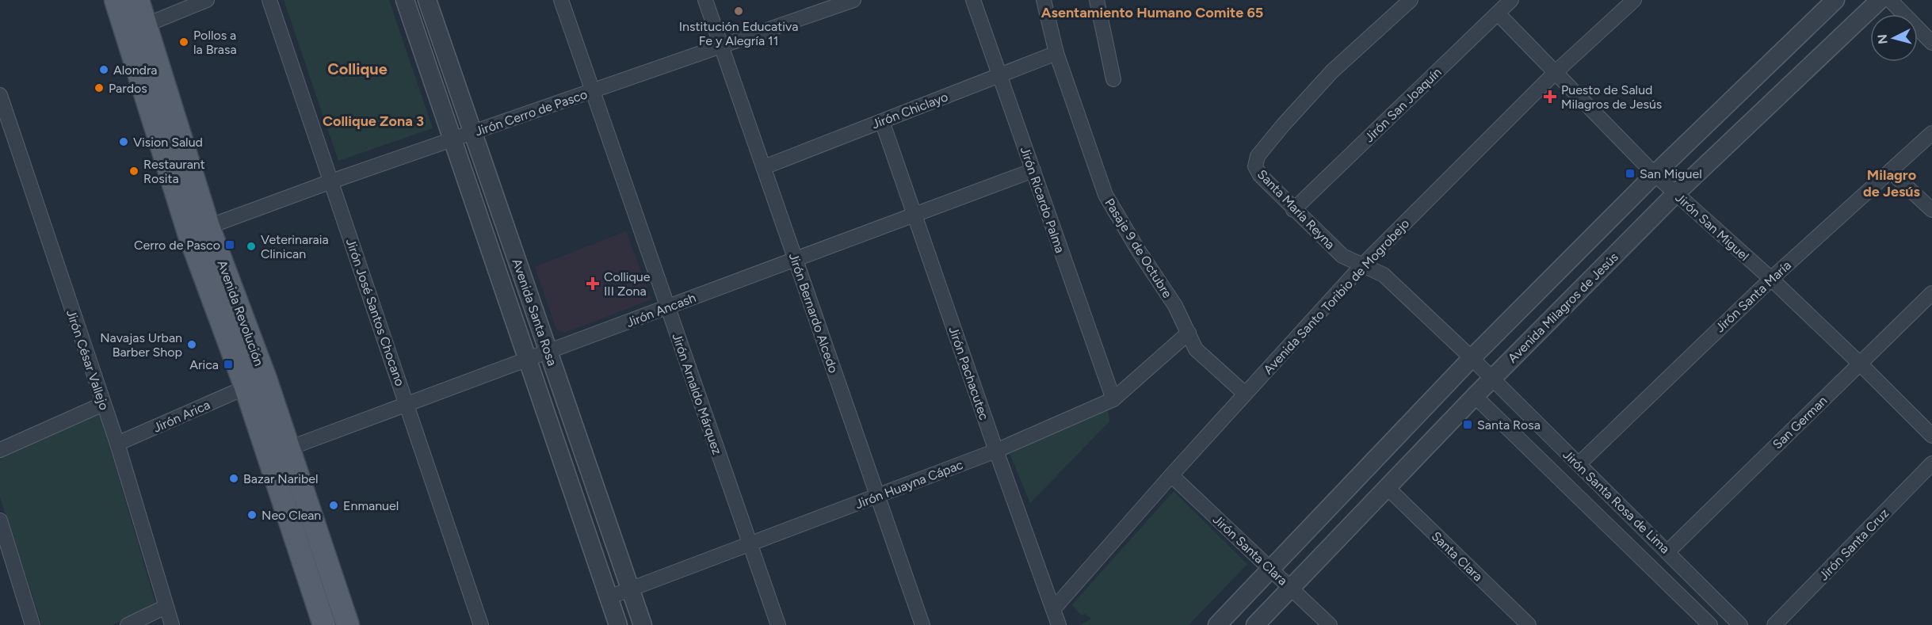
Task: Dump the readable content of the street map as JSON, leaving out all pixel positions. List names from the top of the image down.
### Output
{
  "streets": {
    "main road": ["Avenida Revolución"],
    "street": [
      "Jirón San Joaquín",
      "Jirón Chiclayo",
      "Jirón Cerro de Pasco",
      "Jirón Ricardo Palma",
      "Santa María Reyna",
      "Jirón San Miguel",
      "Pasaje 9 de Octubre",
      "Avenida Santo Toribio de Mogrobejo",
      "Jirón Santa María",
      "Avenida Milagros de Jesús",
      "Jirón Ancash",
      "Jirón José Santos Chocano",
      "Avenida Santa Rosa",
      "Jirón Bernardo Alcedo",
      "Jirón César Vallejo",
      "Jirón Pachacutec",
      "Jirón Arnaldo Márquez",
      "Jirón Arica",
      "San German",
      "Jirón Huayna Cápac",
      "Jirón Santa Rosa de Lima",
      "Jirón Santa Cruz",
      "Jirón Santa Clara",
      "Santa Clara"
    ]
  },
  "crossings": [
    ["Jirón San Joaquín", "Santa María Reyna"],
    ["Jirón San Joaquín", "Jirón San Miguel"],
    ["Jirón Chiclayo", "Jirón Ricardo Palma"],
    ["Jirón Chiclayo", "Pasaje 9 de Octubre"],
    ["Jirón Chiclayo", "Jirón Bernardo Alcedo"],
    ["Jirón Chiclayo", "Jirón Pachacutec"],
    ["Jirón Cerro de Pasco", "Jirón José Santos Chocano"],
    ["Jirón Cerro de Pasco", "Avenida Santa Rosa"],
    ["Jirón Cerro de Pasco", "Avenida Revolución"],
    ["Jirón Cerro de Pasco", "Jirón Bernardo Alcedo"],
    ["Jirón Cerro de Pasco", "Jirón Arnaldo Márquez"],
    ["Jirón Ricardo Palma", "Jirón Ancash"],
    ["Jirón Ricardo Palma", "Jirón Huayna Cápac"],
    ["Santa María Reyna", "Avenida Santo Toribio de Mogrobejo"],
    ["Santa María Reyna", "Avenida Milagros de Jesús"],
    ["Santa María Reyna", "Jirón Santa Rosa de Lima"],
    ["Jirón San Miguel", "Avenida Santo Toribio de Mogrobejo"],
    ["Jirón San Miguel", "Jirón Santa María"],
    ["Jirón San Miguel", "Avenida Milagros de Jesús"],
    ["Jirón San Miguel", "San German"],
    ["Pasaje 9 de Octubre", "Avenida Santo Toribio de Mogrobejo"],
    ["Pasaje 9 de Octubre", "Jirón Huayna Cápac"],
    ["Avenida Santo Toribio de Mogrobejo", "Jirón Pachacutec"],
    ["Avenida Santo Toribio de Mogrobejo", "Jirón Santa Clara"],
    ["Jirón Santa María", "Jirón Santa Rosa de Lima"],
    ["Avenida Milagros de Jesús", "Jirón Santa Rosa de Lima"],
    ["Avenida Milagros de Jesús", "Jirón Santa Clara"],
    ["Avenida Milagros de Jesús", "Santa Clara"],
    ["Jirón Ancash", "Jirón José Santos Chocano"],
    ["Jirón Ancash", "Avenida Santa Rosa"],
    ["Jirón Ancash", "Avenida Revolución"],
    ["Jirón Ancash", "Jirón Bernardo Alcedo"],
    ["Jirón Ancash", "Jirón Pachacutec"],
    ["Jirón Ancash", "Jirón Arnaldo Márquez"],
    ["Avenida Santa Rosa", "Jirón Huayna Cápac"],
    ["Avenida Revolución", "Jirón Arica"],
    ["Jirón Bernardo Alcedo", "Jirón Huayna Cápac"],
    ["Jirón César Vallejo", "Jirón Arica"],
    ["Jirón Pachacutec", "Jirón Huayna Cápac"],
    ["Jirón Arnaldo Márquez", "Jirón Huayna Cápac"],
    ["San German", "Jirón Santa Rosa de Lima"]
  ],
  "districts": [
    "Asentamiento Humano Comite 65",
    "Collique",
    "Collique Zona 3",
    "Milagro de Jesús"
  ],
  "places": {
    "other": [
      "Institución Educativa Fe y Alegría 11",
      "Pollos a la Brasa",
      "Alondra",
      "Pardos",
      "Vision Salud",
      "Restaurant Rosita",
      "Veterinaraia Clinican",
      "Navajas Urban Barber Shop",
      "Bazar Naribel",
      "Enmanuel",
      "Neo Clean"
    ],
    "health": ["Puesto de Salud Milagros de Jesús", "Collique III Zona"],
    "transit": [
      "San Miguel",
      "Cerro de Pasco",
      "Arica",
      "Santa Rosa"
    ]
  },
  "north": "left"
}
